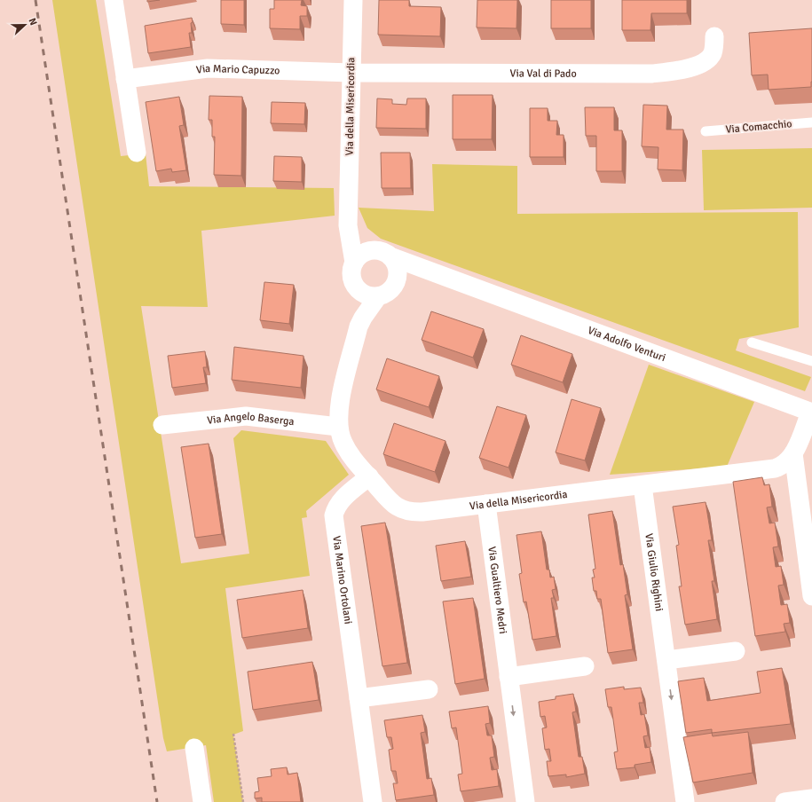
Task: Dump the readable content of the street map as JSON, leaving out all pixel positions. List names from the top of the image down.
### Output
{
  "streets": {
    "street": [
      "Via Mario Capuzzo",
      "Via Val di Pado",
      "Via della Misericordia",
      "Via Adolfo Venturi",
      "Via Angelo Baserga",
      "Via Giulio Righini",
      "Via Marino Ortolani",
      "Via Gualtiero Medri"
    ],
    "lane": ["Via Comacchio"]
  },
  "crossings": [
    ["Via Mario Capuzzo", "Via Val di Pado"],
    ["Via Mario Capuzzo", "Via della Misericordia"],
    ["Via Val di Pado", "Via della Misericordia"],
    ["Via della Misericordia", "Via Adolfo Venturi"],
    ["Via della Misericordia", "Via Angelo Baserga"],
    ["Via della Misericordia", "Via Giulio Righini"],
    ["Via della Misericordia", "Via Marino Ortolani"],
    ["Via della Misericordia", "Via Gualtiero Medri"]
  ],
  "one_way": ["Via Giulio Righini", "Via Gualtiero Medri"],
  "north": "right"
}
